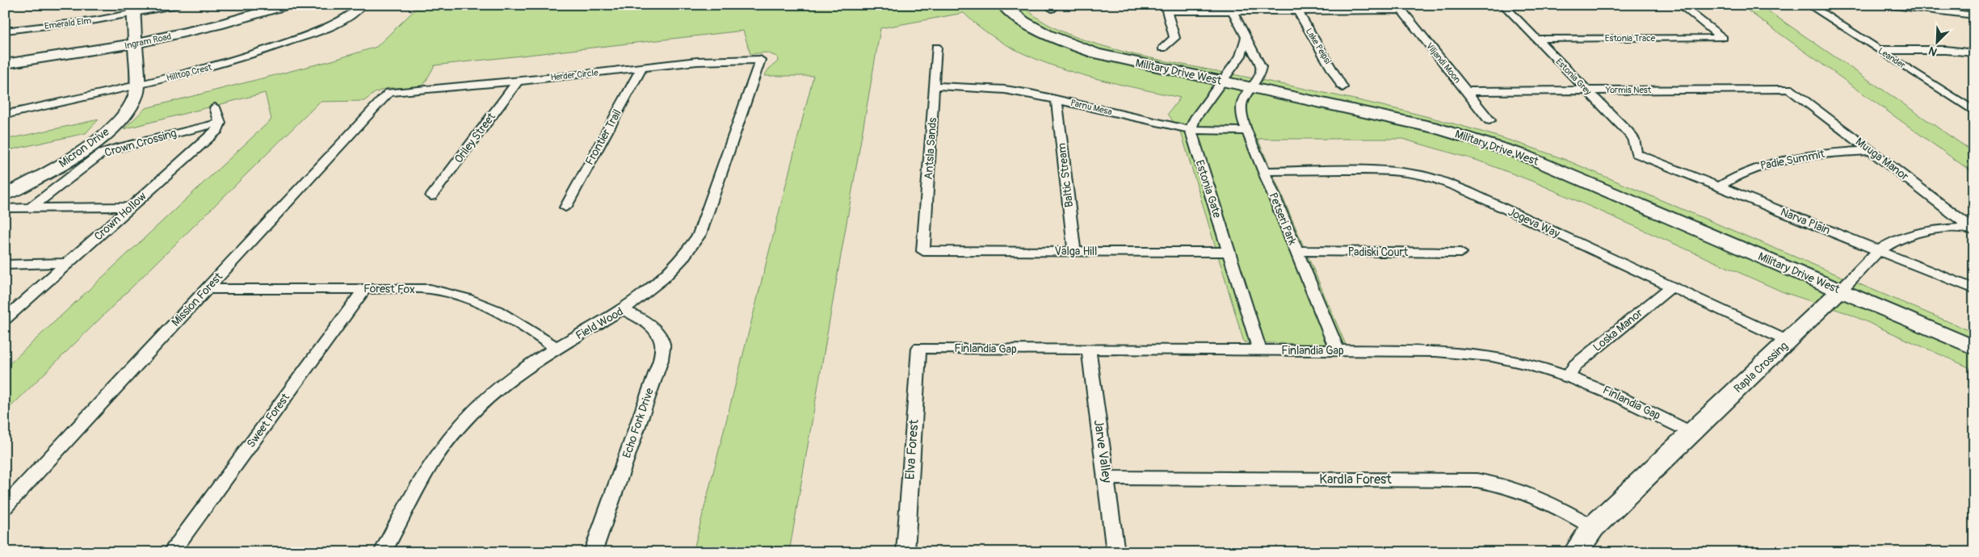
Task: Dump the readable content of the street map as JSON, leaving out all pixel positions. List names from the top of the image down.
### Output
{
  "streets": {
    "street": [
      "Emerald Elm",
      "Estonia Trace",
      "Ingram Road",
      "Lake Peipsi",
      "Leander",
      "Viljandi Moon",
      "Military Drive West",
      "Hilltop Crest",
      "Herder Circle",
      "Estonia Grey",
      "Yormis Nest",
      "Parnu Mesa",
      "Frontier Trail",
      "Oriley Street",
      "Crown Crossing",
      "Micron Drive",
      "Antsla Sands",
      "Muuga Manor",
      "Padie Summit",
      "Baltic Stream",
      "Estonia Gate",
      "Crown Hollow",
      "Petseri Park",
      "Narva Plain",
      "Jogeva Way",
      "Valga Hill",
      "Padiski Court",
      "Forest Fox",
      "Mission Forest",
      "Field Wood",
      "Loska Manor",
      "Finlandia Gap",
      "Rapla Crossing",
      "Sweet Forest",
      "Echo Fork Drive",
      "Elva Forest",
      "Jarve Valley",
      "Kardla Forest"
    ]
  },
  "crossings": [
    ["Emerald Elm", "Micron Drive"],
    ["Estonia Trace", "Estonia Grey"],
    ["Ingram Road", "Micron Drive"],
    ["Viljandi Moon", "Yormis Nest"],
    ["Military Drive West", "Petseri Park"],
    ["Military Drive West", "Rapla Crossing"],
    ["Hilltop Crest", "Micron Drive"],
    ["Herder Circle", "Frontier Trail"],
    ["Herder Circle", "Oriley Street"],
    ["Herder Circle", "Mission Forest"],
    ["Herder Circle", "Field Wood"],
    ["Estonia Grey", "Yormis Nest"],
    ["Estonia Grey", "Narva Plain"],
    ["Yormis Nest", "Muuga Manor"],
    ["Parnu Mesa", "Antsla Sands"],
    ["Parnu Mesa", "Baltic Stream"],
    ["Parnu Mesa", "Estonia Gate"],
    ["Parnu Mesa", "Petseri Park"],
    ["Crown Crossing", "Crown Hollow"],
    ["Antsla Sands", "Valga Hill"],
    ["Muuga Manor", "Padie Summit"],
    ["Muuga Manor", "Rapla Crossing"],
    ["Padie Summit", "Narva Plain"],
    ["Baltic Stream", "Valga Hill"],
    ["Estonia Gate", "Valga Hill"],
    ["Estonia Gate", "Finlandia Gap"],
    ["Petseri Park", "Jogeva Way"],
    ["Petseri Park", "Padiski Court"],
    ["Petseri Park", "Finlandia Gap"],
    ["Narva Plain", "Rapla Crossing"],
    ["Jogeva Way", "Loska Manor"],
    ["Jogeva Way", "Rapla Crossing"],
    ["Forest Fox", "Mission Forest"],
    ["Forest Fox", "Field Wood"],
    ["Forest Fox", "Sweet Forest"],
    ["Field Wood", "Echo Fork Drive"],
    ["Loska Manor", "Finlandia Gap"],
    ["Finlandia Gap", "Rapla Crossing"],
    ["Finlandia Gap", "Elva Forest"],
    ["Finlandia Gap", "Jarve Valley"],
    ["Rapla Crossing", "Kardla Forest"],
    ["Jarve Valley", "Kardla Forest"]
  ],
  "north": "bottom left"
}
